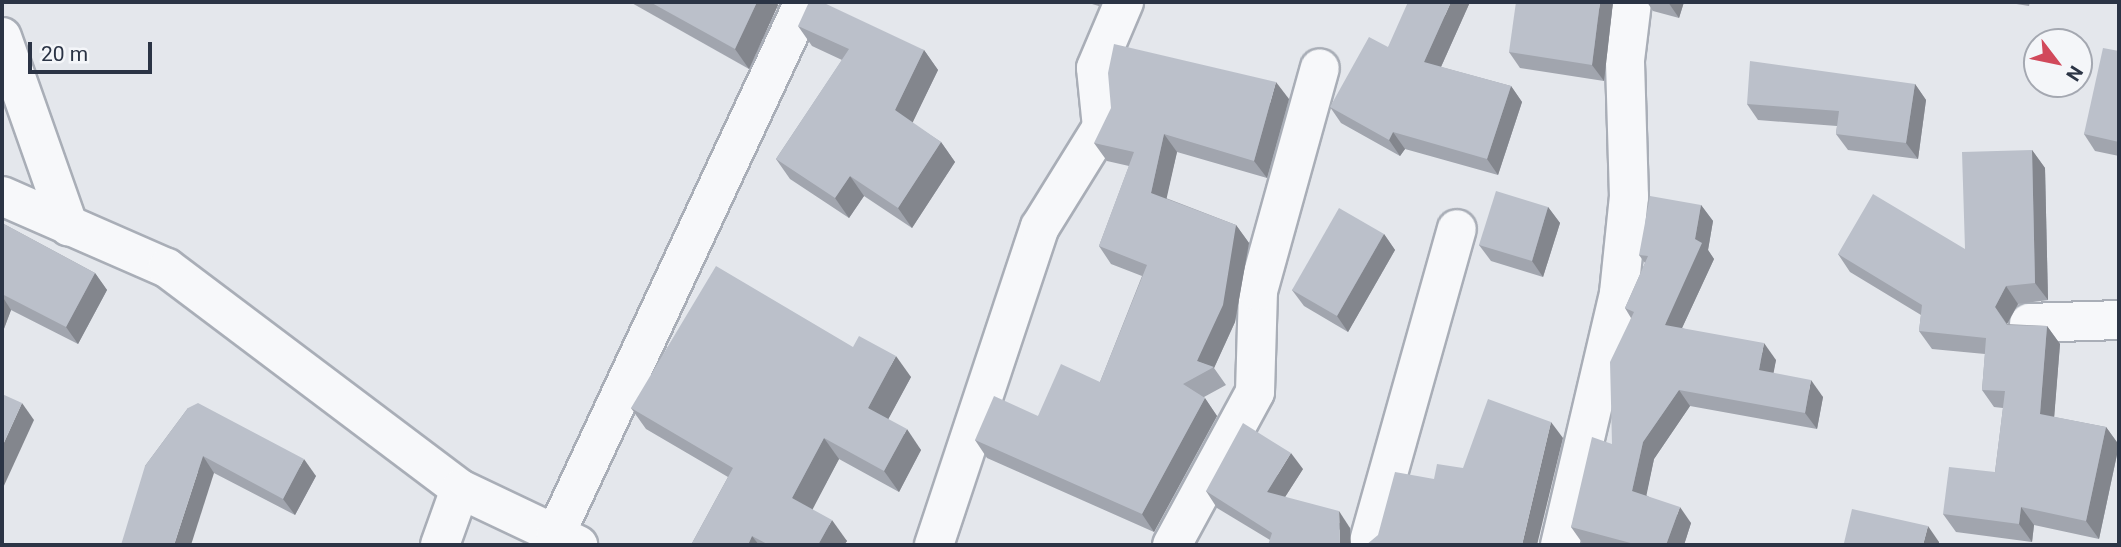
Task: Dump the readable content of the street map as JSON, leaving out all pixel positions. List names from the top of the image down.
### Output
{
  "scale_bar": "20 m",
  "north": "bottom right"
}
